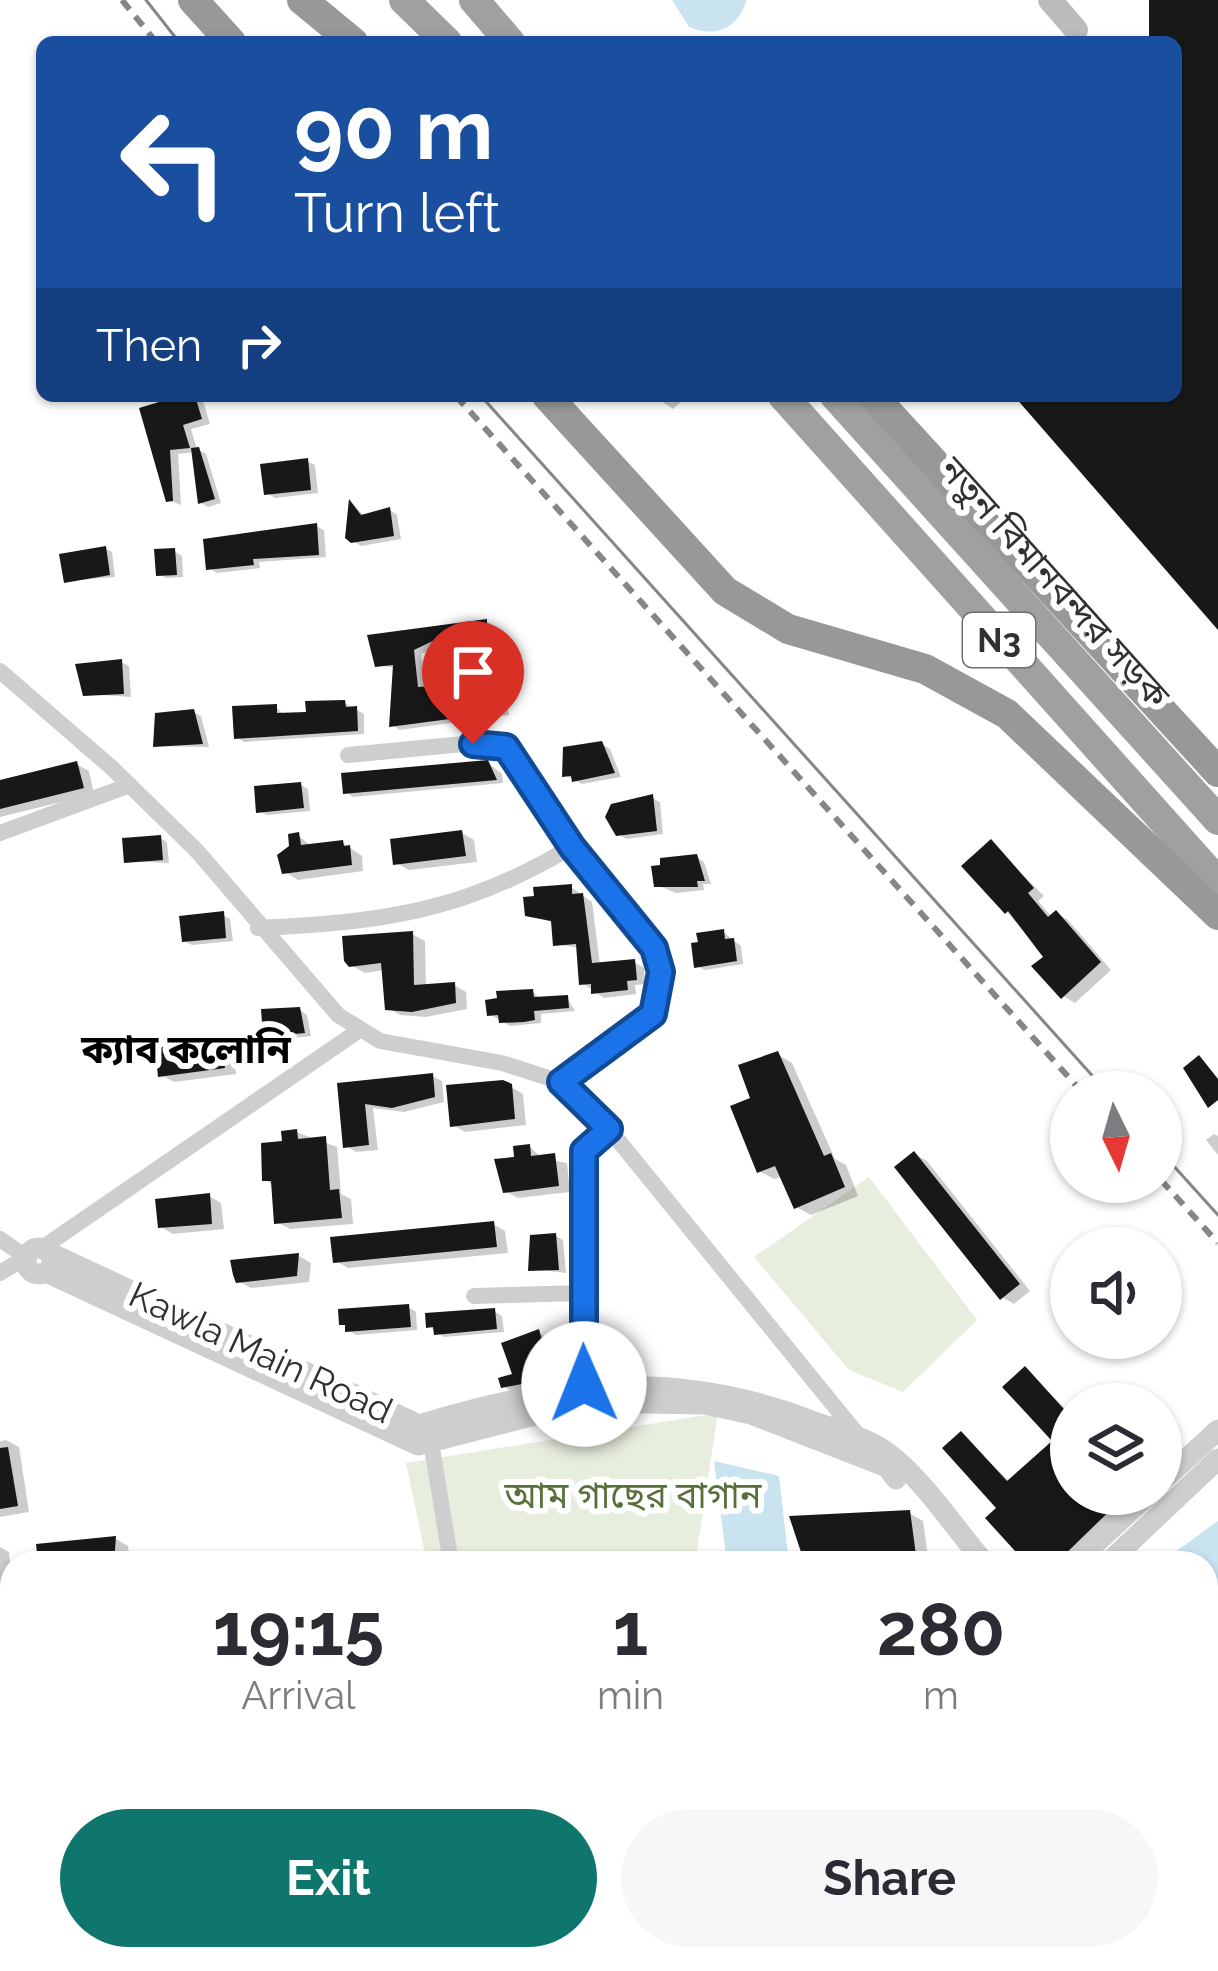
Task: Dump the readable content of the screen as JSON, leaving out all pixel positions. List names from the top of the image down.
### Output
{
  "streets": {
    "highway": ["নতুন বিমানবন্দর সড়ক", "N3"],
    "street": ["Kawla Main Road"]
  },
  "districts": ["ক্যাব কলোনি"],
  "parks": ["আম গাছের বাগান"],
  "north": "bottom",
  "page": {
    "turn": ["90 m", "Turn left"],
    "then": "Then",
    "eta": [
      "19:15",
      "Arrival",
      "1",
      "min",
      "280",
      "m"
    ],
    "buttons": ["Exit", "Share"]
  }
}
